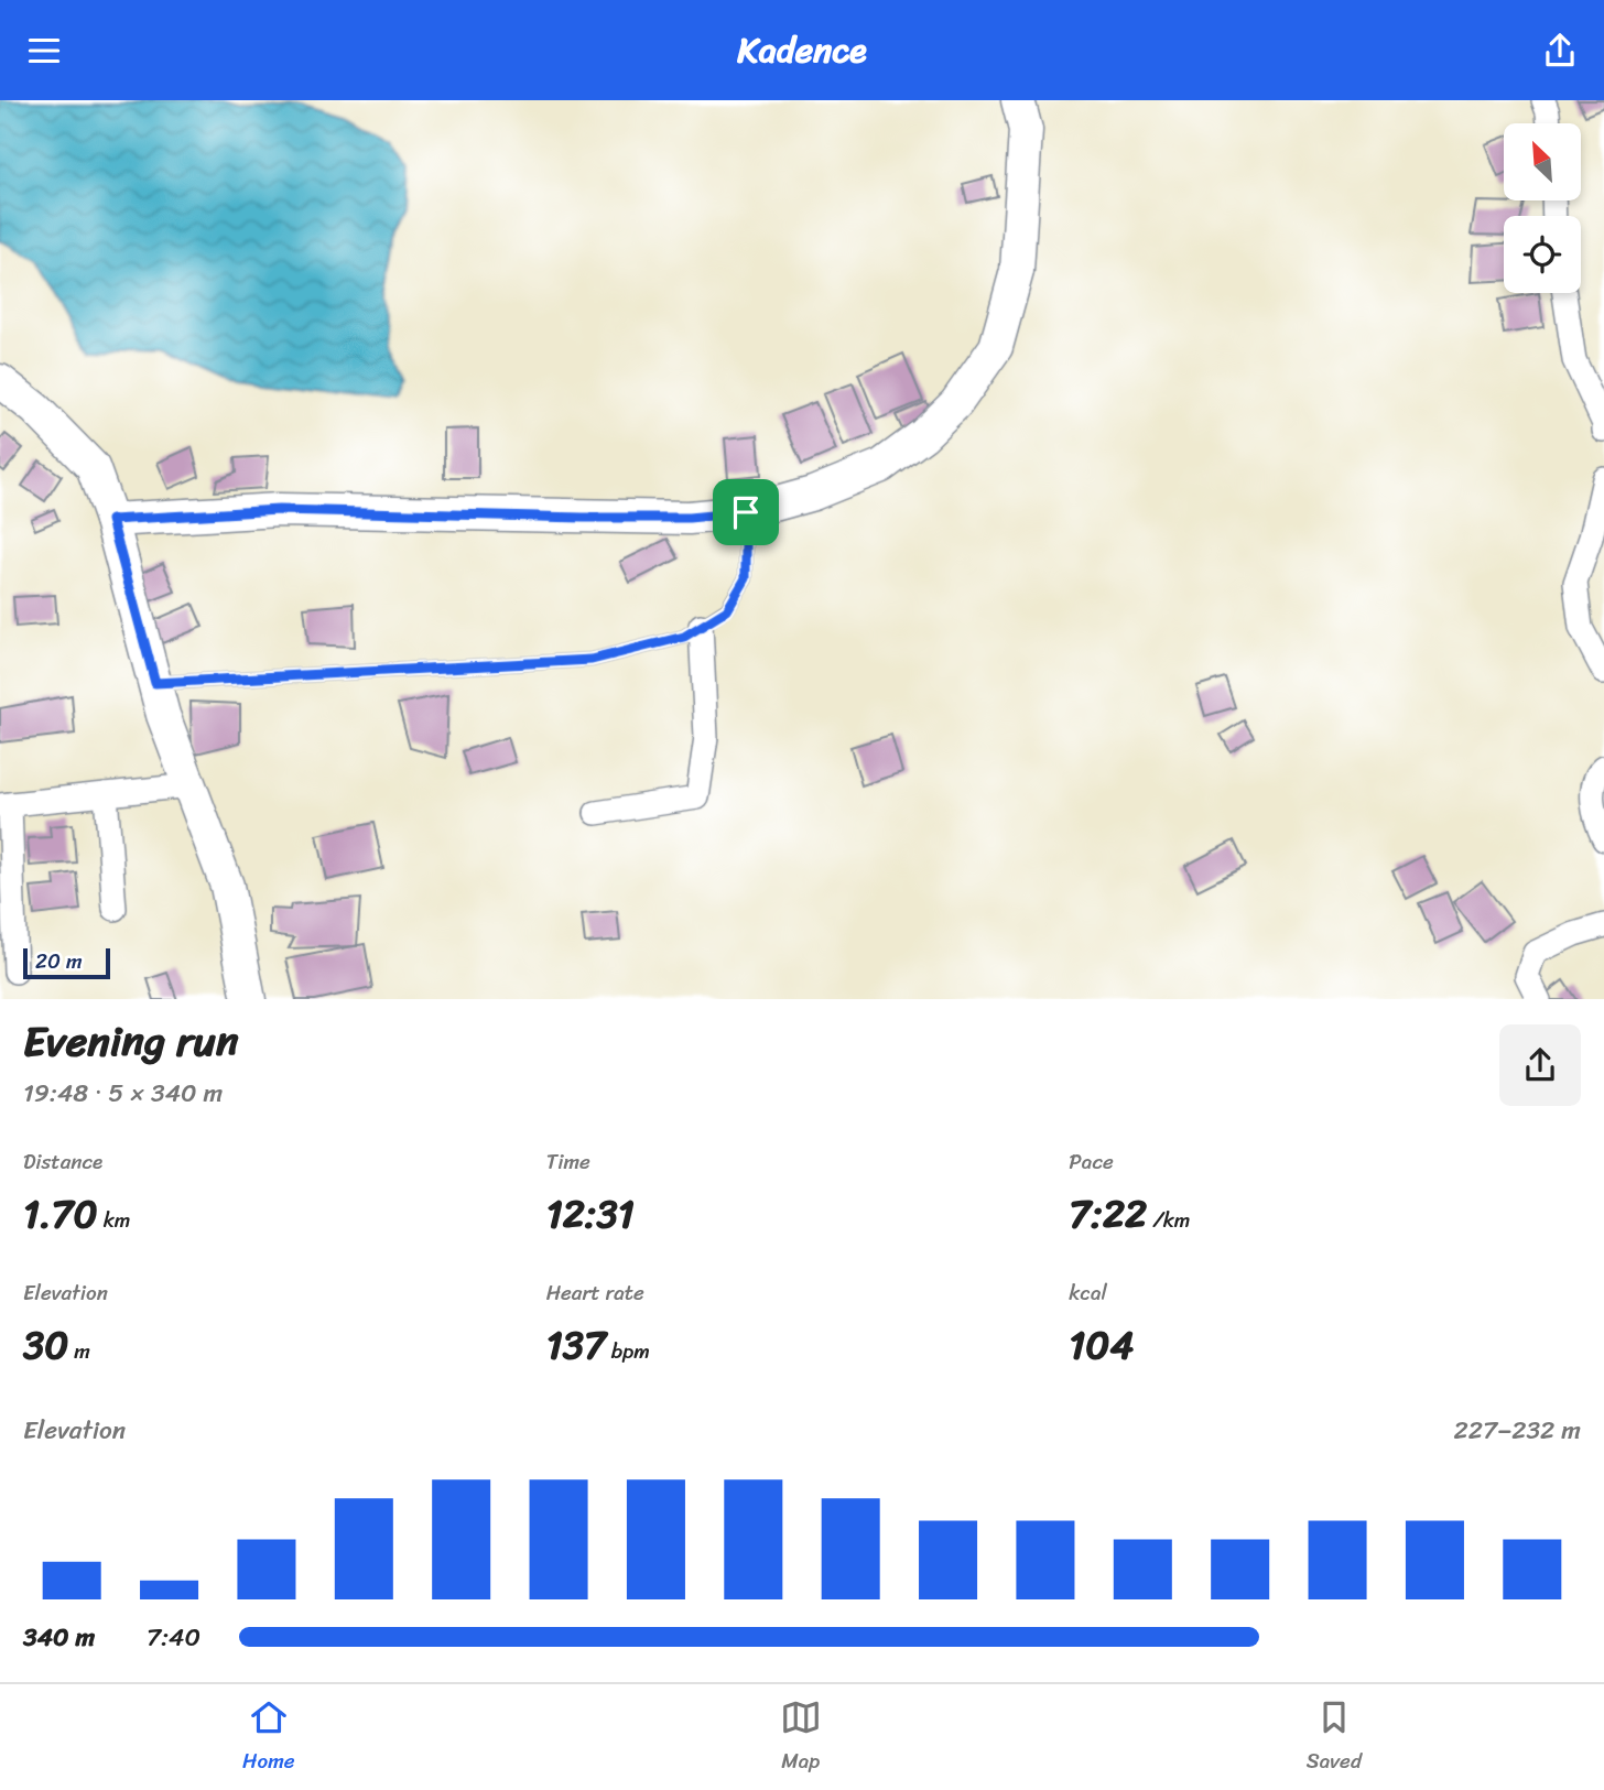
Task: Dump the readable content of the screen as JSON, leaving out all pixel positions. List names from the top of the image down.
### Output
{
  "scale_bar": "20 m",
  "north": "top left",
  "page": {
    "header": "Kadence",
    "scale": "20 m",
    "heading": ["Evening run", "19:48 · 5 × 340 m"],
    "stats": [
      ["Distance", "1.70 km"],
      ["Time", "12:31"],
      ["Pace", "7:22 /km"],
      ["Elevation", "30 m"],
      ["Heart rate", "137 bpm"],
      ["kcal", "104"]
    ],
    "chart": ["Elevation", "227–232 m"],
    "list": [
      {
        "name": "340 m",
        "note": "7:40"
      }
    ],
    "tabs": ["Home", "Map", "Saved"]
  }
}
